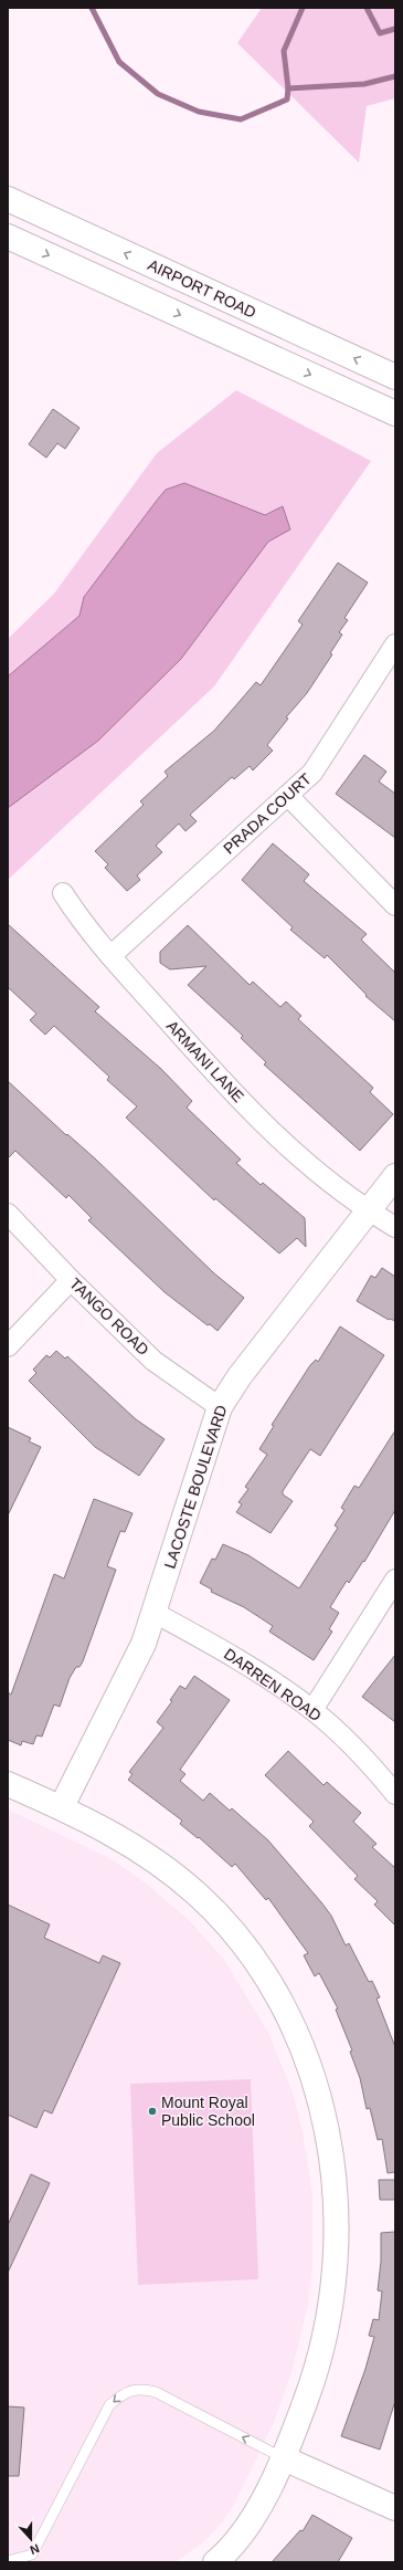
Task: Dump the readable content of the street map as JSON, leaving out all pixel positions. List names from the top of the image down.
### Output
{
  "streets": {
    "street": [
      "AIRPORT ROAD",
      "PRADA COURT",
      "ARMANI LANE",
      "TANGO ROAD",
      "LACOSTE BOULEVARD",
      "DARREN ROAD"
    ]
  },
  "crossings": [
    ["PRADA COURT", "ARMANI LANE"],
    ["ARMANI LANE", "LACOSTE BOULEVARD"],
    ["TANGO ROAD", "LACOSTE BOULEVARD"],
    ["LACOSTE BOULEVARD", "DARREN ROAD"]
  ],
  "places": ["Mount Royal Public School"],
  "north": "bottom"
}
